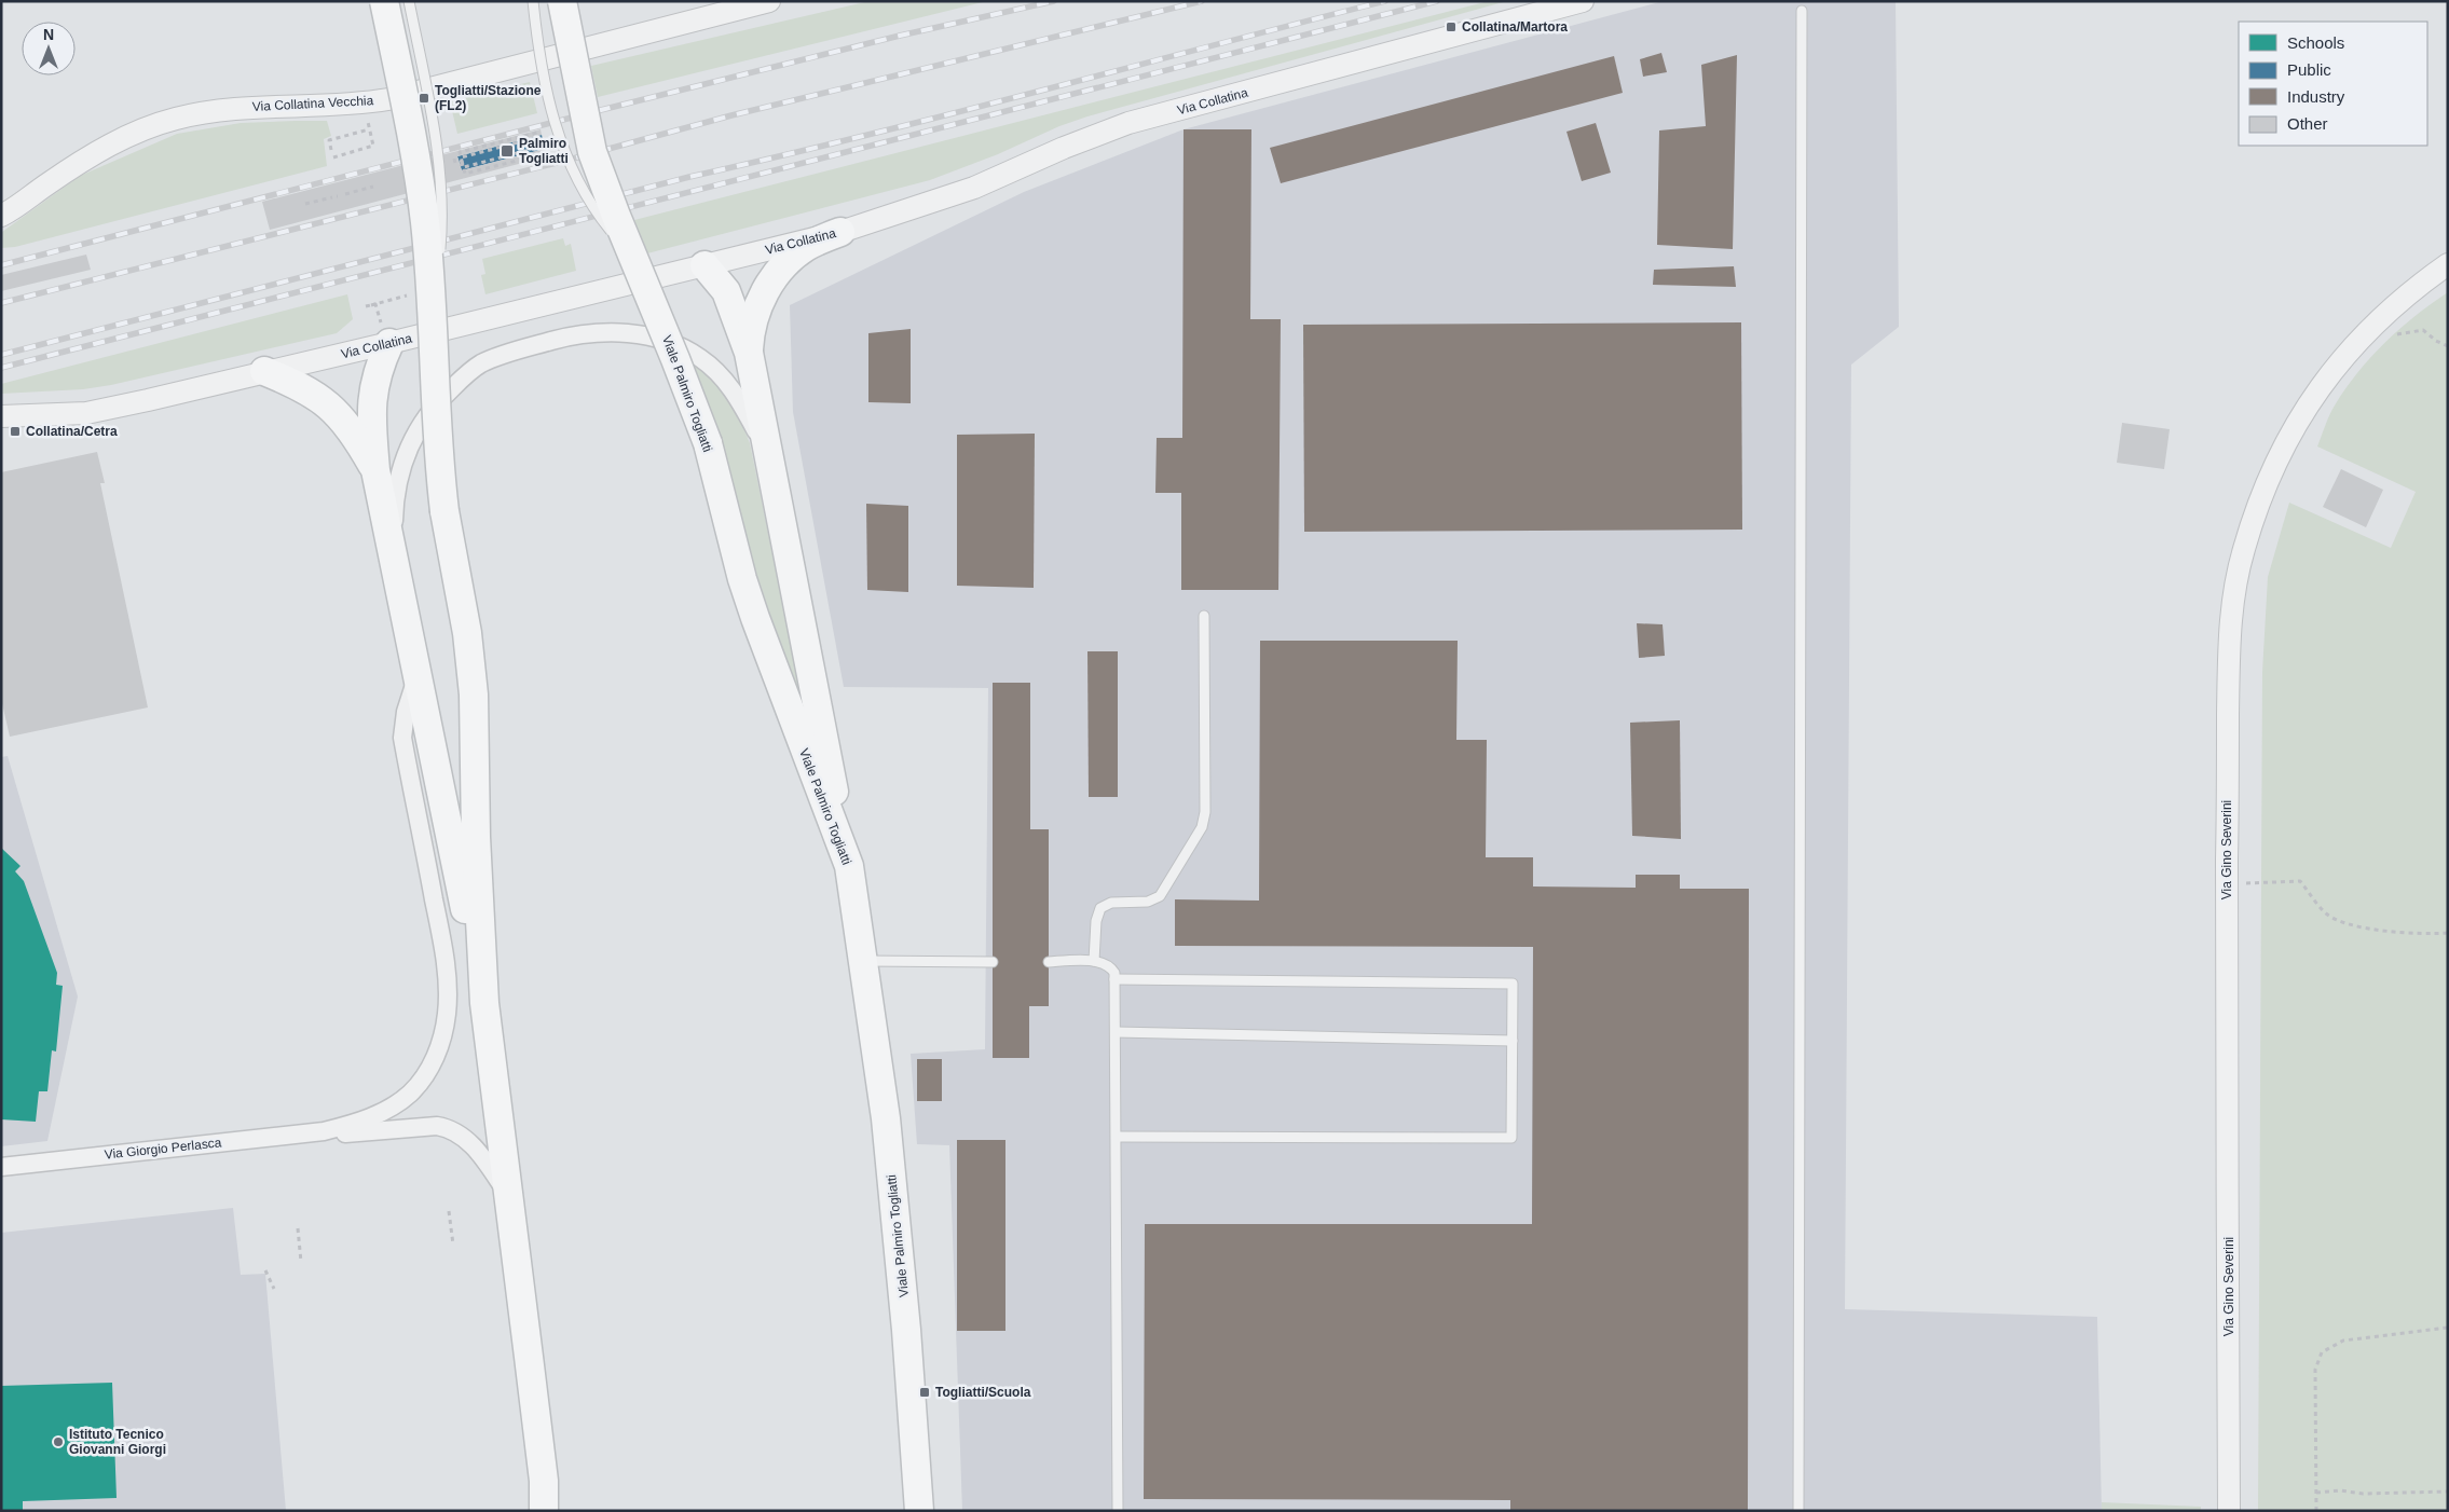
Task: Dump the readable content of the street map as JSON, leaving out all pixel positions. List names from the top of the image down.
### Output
{
  "streets": {
    "main road": ["Viale Palmiro Togliatti"],
    "street": [
      "Via Collatina",
      "Via Collatina Vecchia",
      "Via Gino Severini",
      "Via Giorgio Perlasca"
    ]
  },
  "places": {
    "transit": [
      "Collatina/Martora",
      "Togliatti/Stazione (FL2)",
      "Palmiro Togliatti",
      "Collatina/Cetra",
      "Togliatti/Scuola"
    ],
    "other": ["Istituto Tecnico Giovanni Giorgi"]
  },
  "legend": [
    "Schools",
    "Public",
    "Industry",
    "Other"
  ],
  "north": "top"
}
